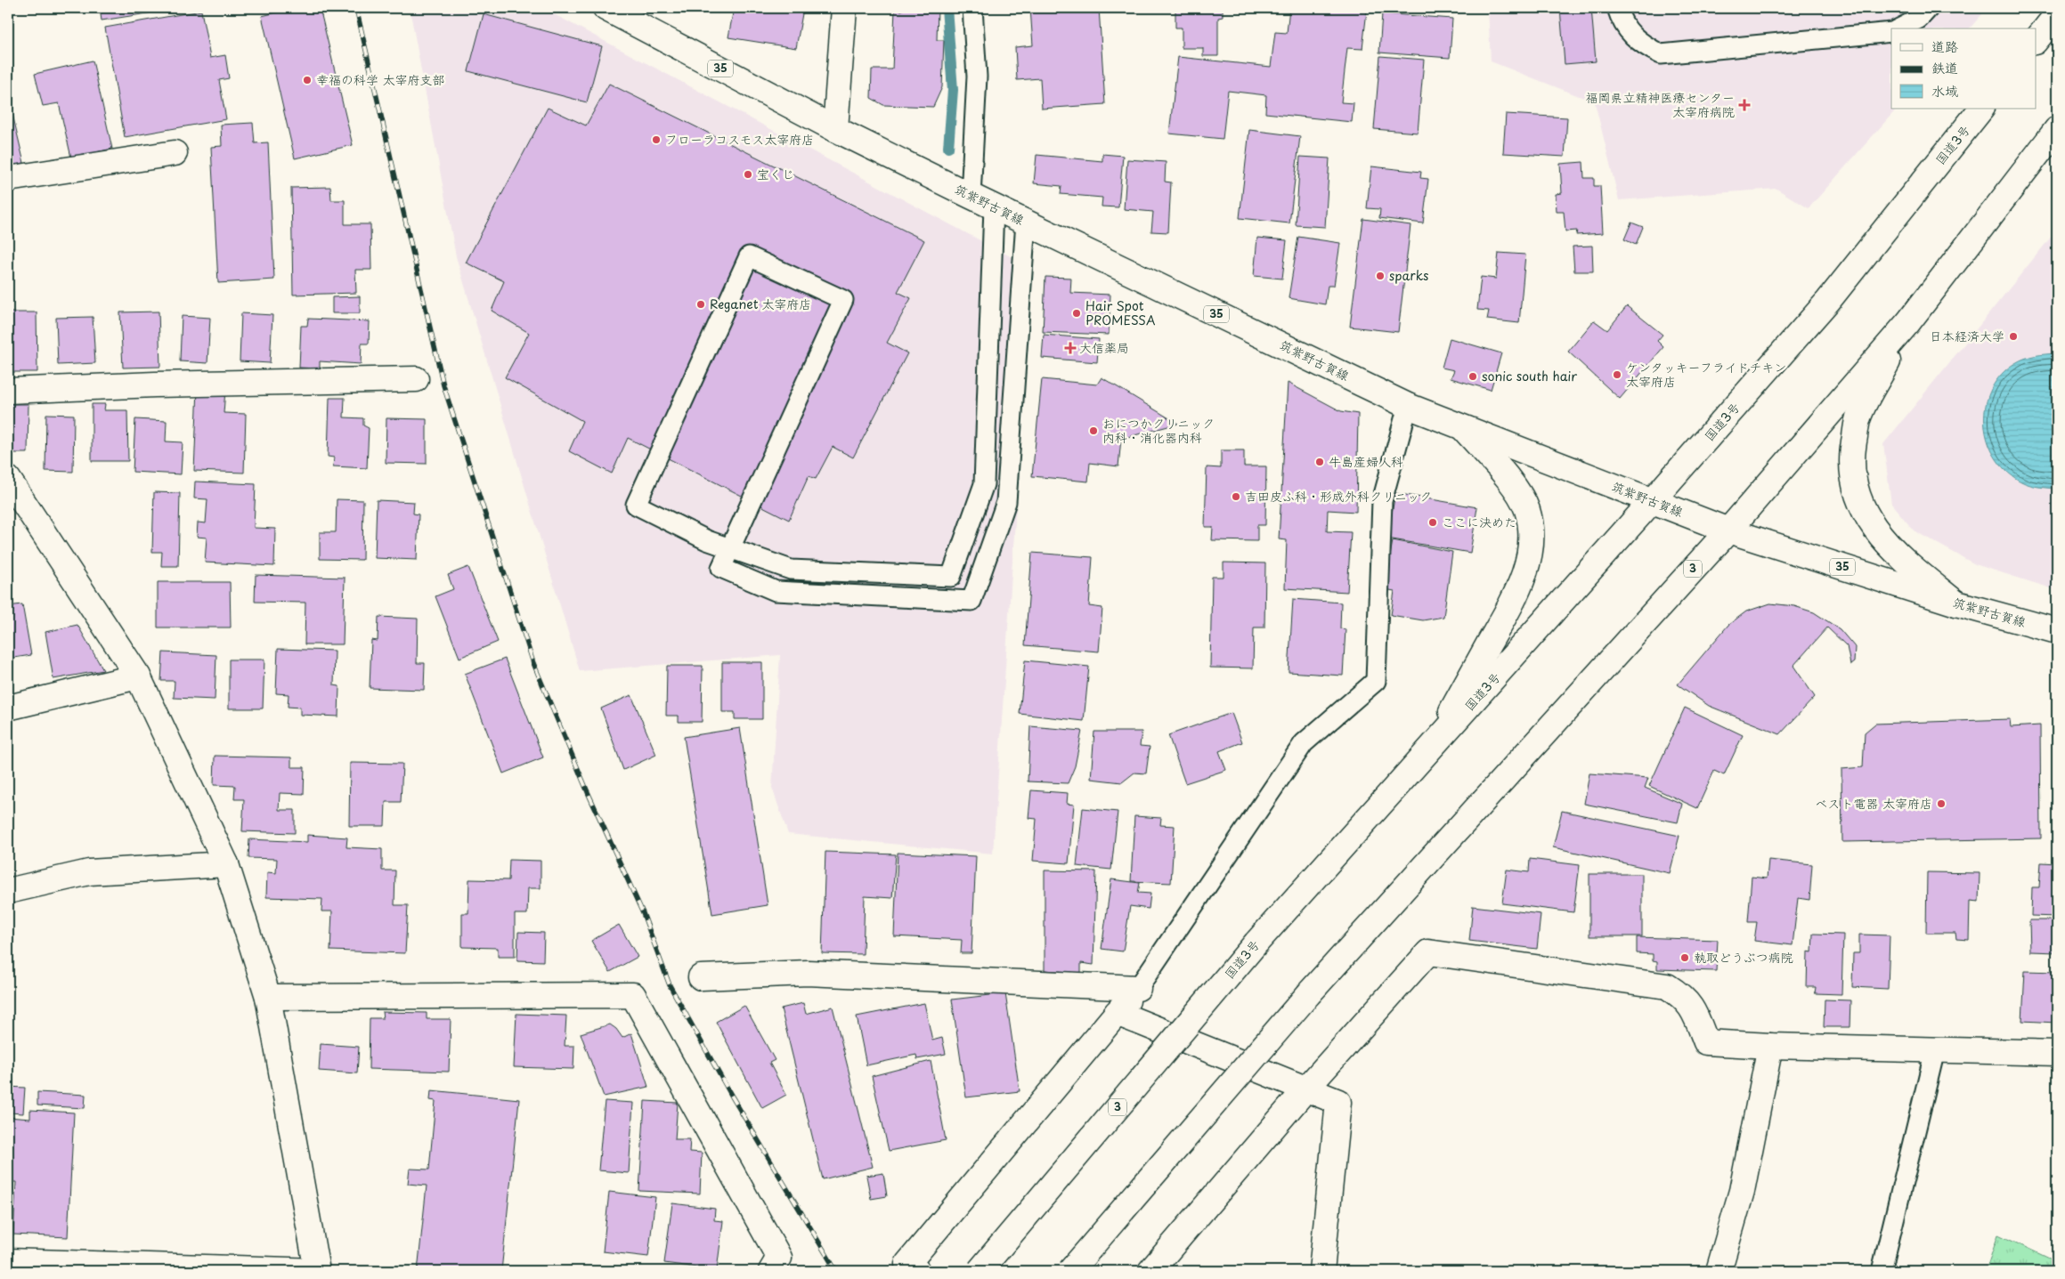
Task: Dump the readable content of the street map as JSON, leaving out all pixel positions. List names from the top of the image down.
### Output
{
  "streets": {
    "main road": [
      "35",
      "国道3号",
      "筑紫野古賀線",
      "3"
    ]
  },
  "crossings": [
    ["国道3号", "筑紫野古賀線"],
    ["筑紫野古賀線", "3"]
  ],
  "places": {
    "other": [
      "幸福の科学 太宰府支部",
      "フローラコスモス太宰府店",
      "宝くじ",
      "sparks",
      "Reganet 太宰府店",
      "Hair Spot PROMESSA",
      "日本経済大学",
      "ケンタッキーフライドチキン 太宰府店",
      "sonic south hair",
      "おにつかクリニック 内科・消化器内科",
      "牛島産婦人科",
      "吉田皮ふ科・形成外科クリニック",
      "ここに決めた",
      "ベスト電器 太宰府店",
      "執取どうぶつ病院"
    ],
    "health": ["福岡県立精神医療センター 太宰府病院", "大信薬局"]
  },
  "legend": ["道路", "鉄道", "水域"]
}
